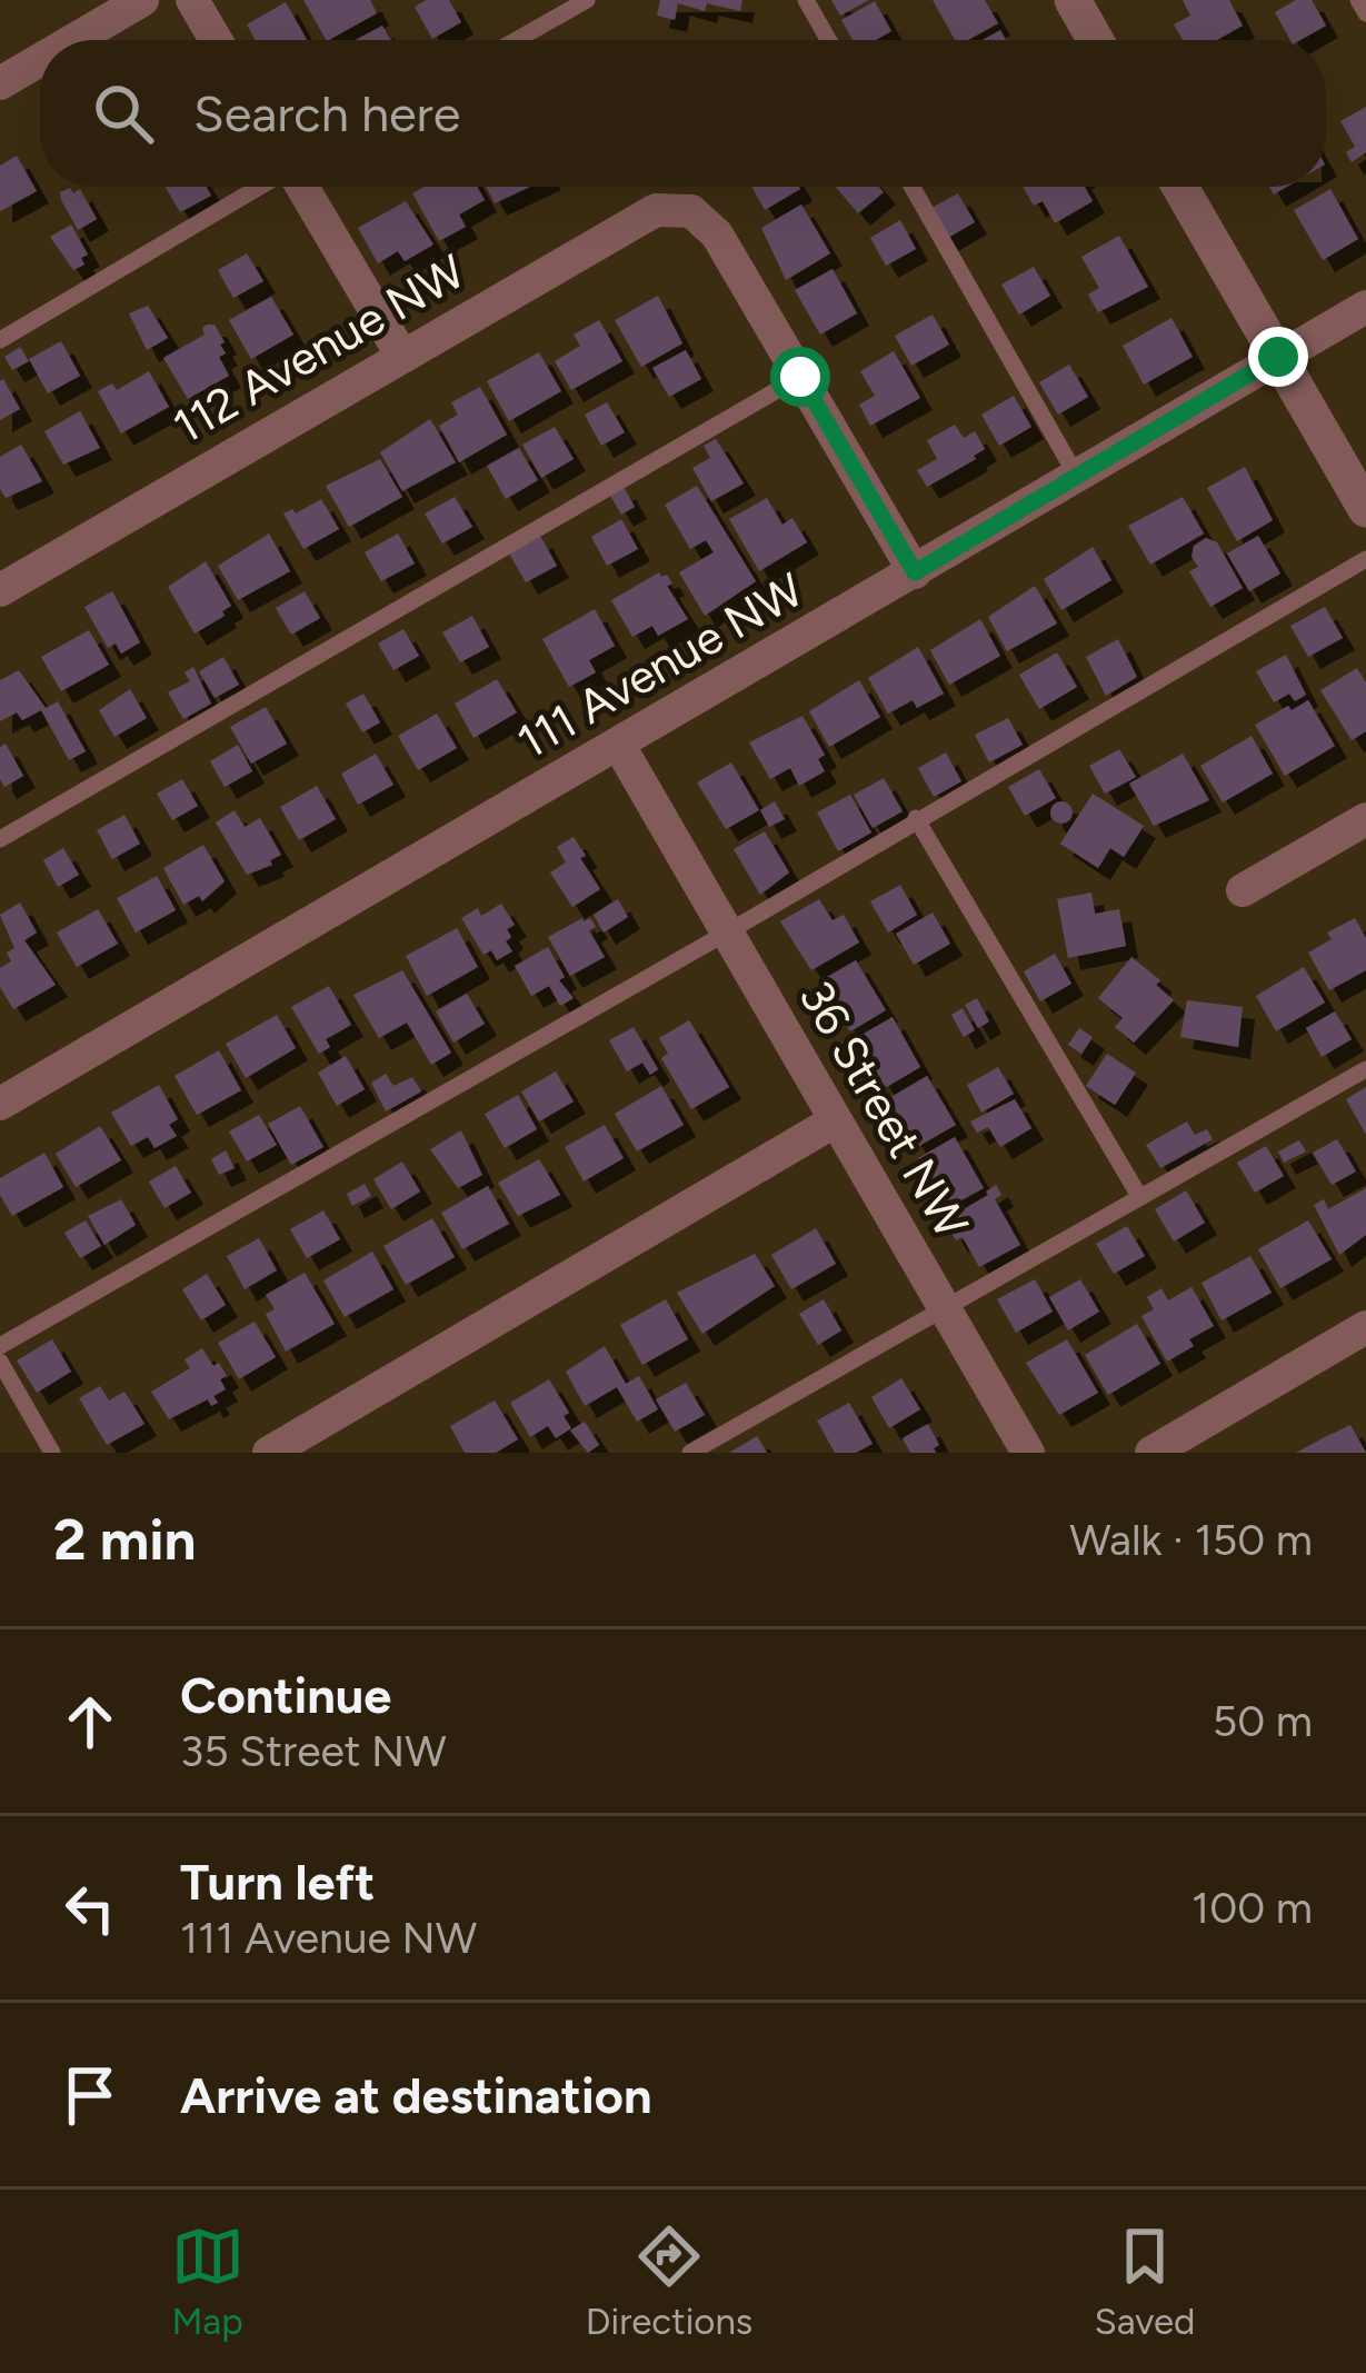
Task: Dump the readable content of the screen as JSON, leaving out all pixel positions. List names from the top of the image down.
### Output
{
  "streets": {
    "street": ["112 Avenue NW", "111 Avenue NW", "36 Street NW"]
  },
  "crossings": [
    ["111 Avenue NW", "36 Street NW"]
  ],
  "page": {
    "search": "Search here",
    "heading": ["2 min", "Walk · 150 m"],
    "list": [
      ["Continue", "35 Street NW", "50 m"],
      ["Turn left", "111 Avenue NW", "100 m"],
      "Arrive at destination"
    ],
    "nav": ["Map", "Directions", "Saved"]
  }
}
